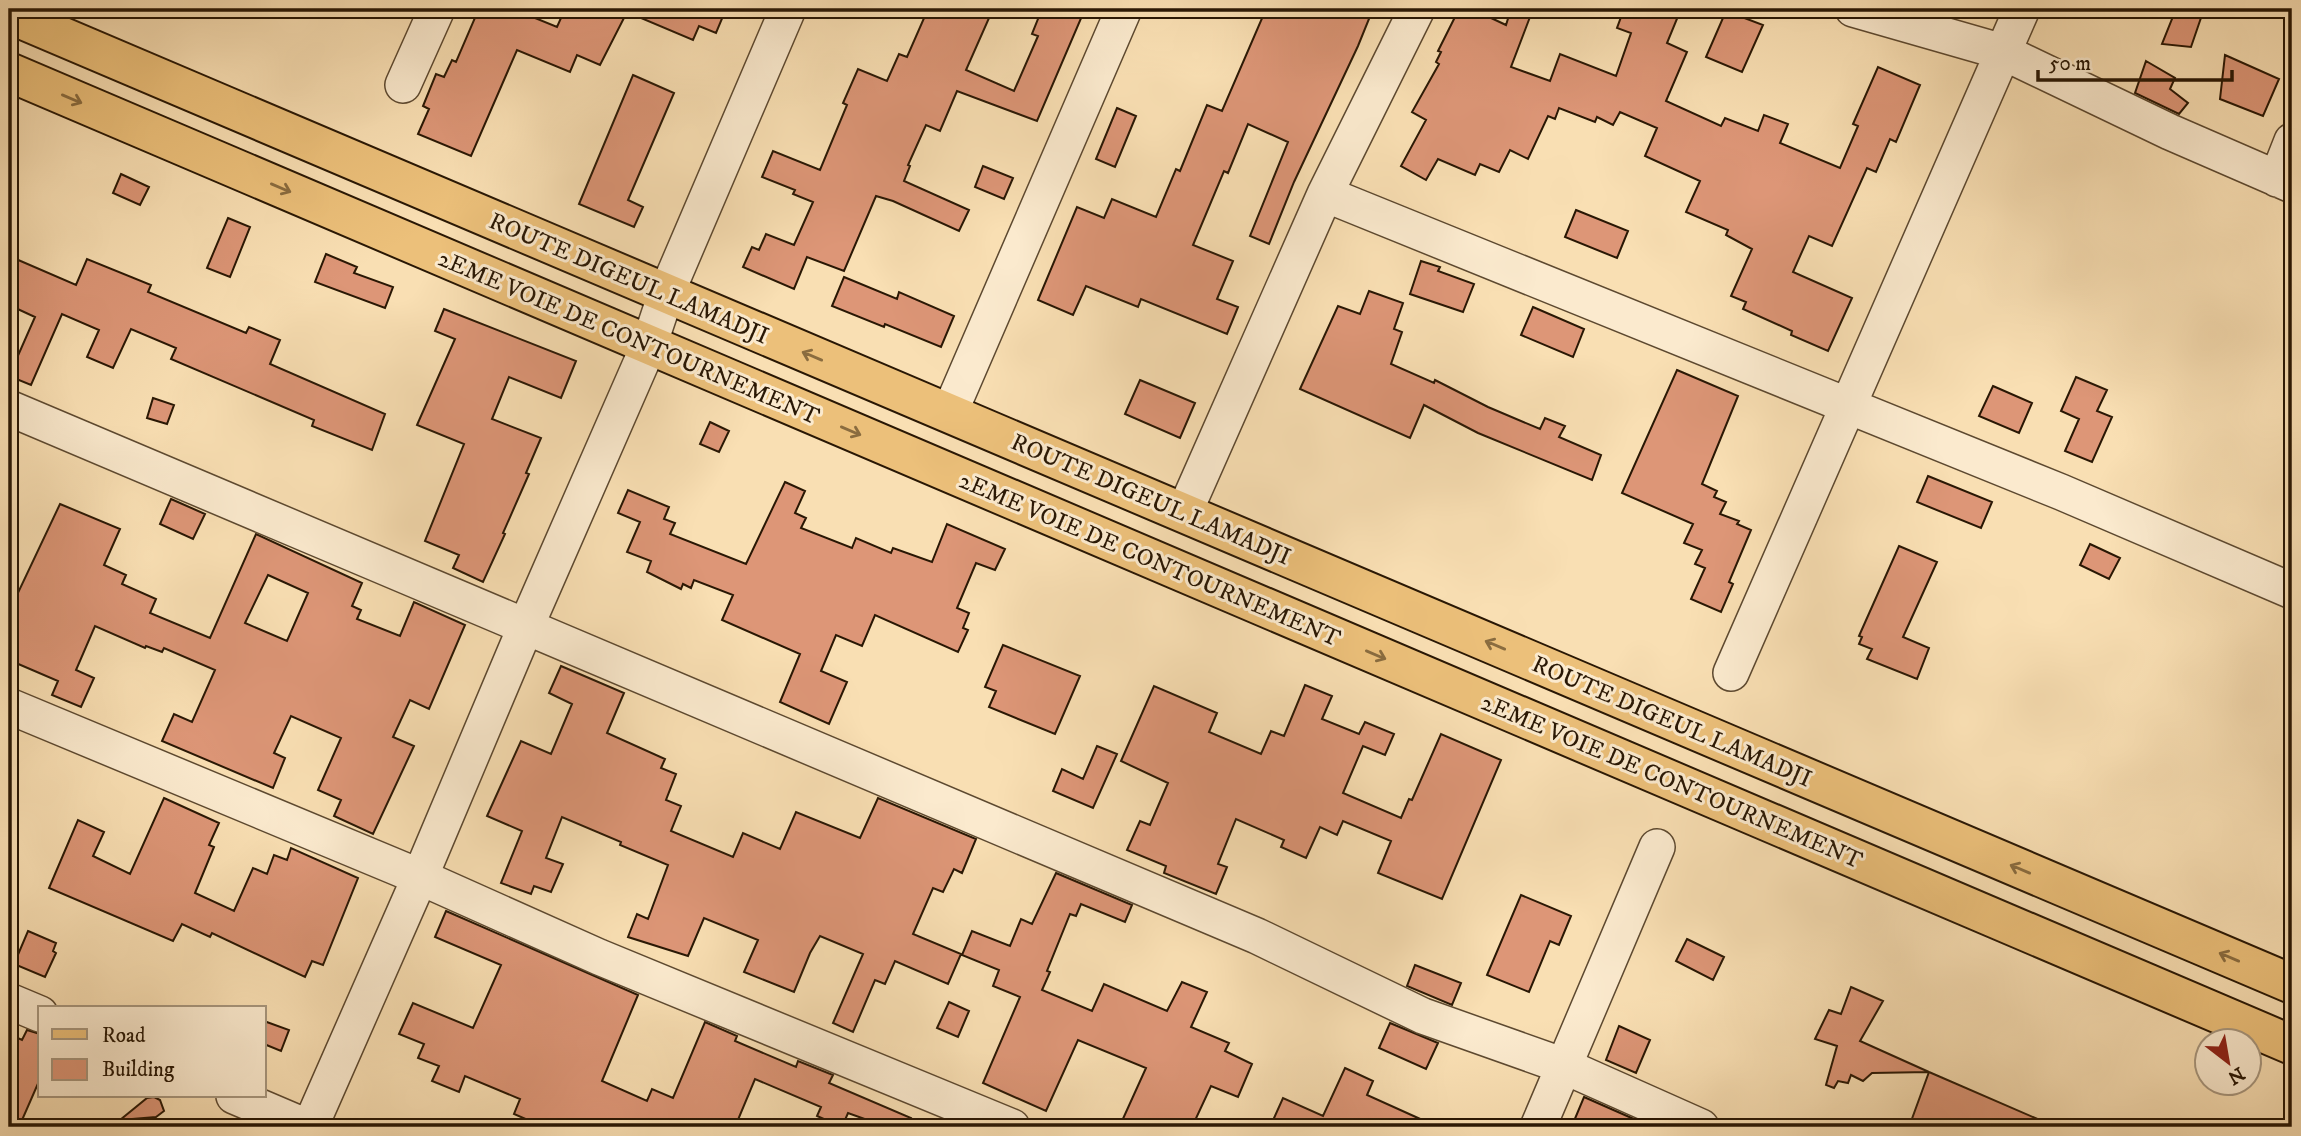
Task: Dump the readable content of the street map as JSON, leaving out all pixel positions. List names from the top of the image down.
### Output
{
  "streets": {
    "main road": ["ROUTE DIGEUL LAMADJI", "2EME VOIE DE CONTOURNEMENT"]
  },
  "one_way": ["ROUTE DIGEUL LAMADJI", "2EME VOIE DE CONTOURNEMENT"],
  "legend": ["Road", "Building"],
  "scale_bar": "50 m",
  "north": "bottom right"
}
